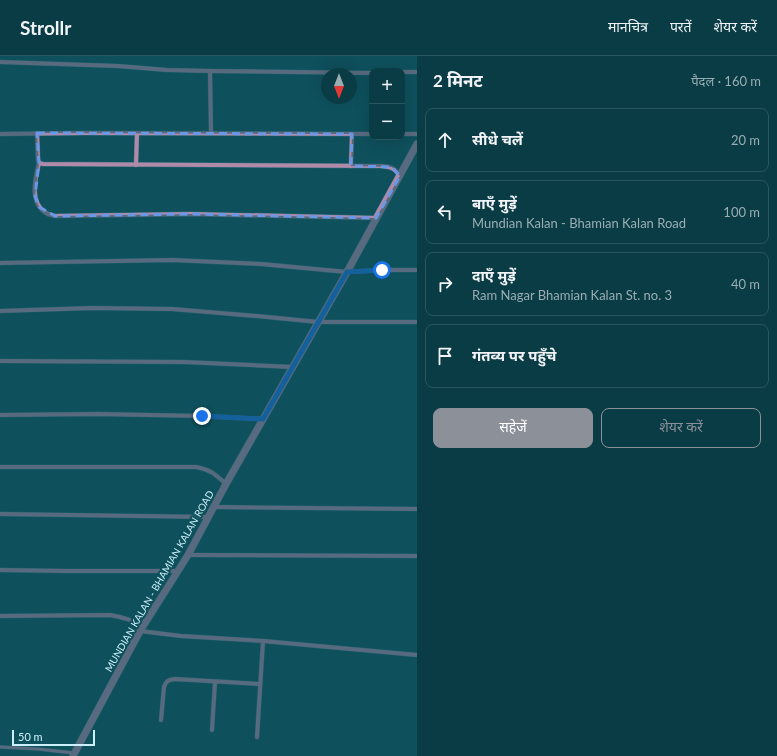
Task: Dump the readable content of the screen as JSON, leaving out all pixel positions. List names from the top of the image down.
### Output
{
  "streets": {
    "street": ["MUNDIAN KALAN - BHAMIAN KALAN ROAD"]
  },
  "scale_bar": "50 m",
  "north": "bottom",
  "page": {
    "header": "Strollr",
    "nav": ["मानचित्र", "परतें", "शेयर करें"],
    "heading": ["2 मिनट", "पैदल · 160 m"],
    "map_buttons": ["+", "−"],
    "list": [
      ["सीधे चलें", "20 m"],
      ["बाएँ मुड़ें", "Mundian Kalan - Bhamian Kalan Road", "100 m"],
      ["दाएँ मुड़ें", "Ram Nagar Bhamian Kalan St. no. 3", "40 m"],
      "गंतव्य पर पहुँचे"
    ],
    "buttons": ["सहेजें", "शेयर करें"],
    "scale": "50 m"
  }
}
